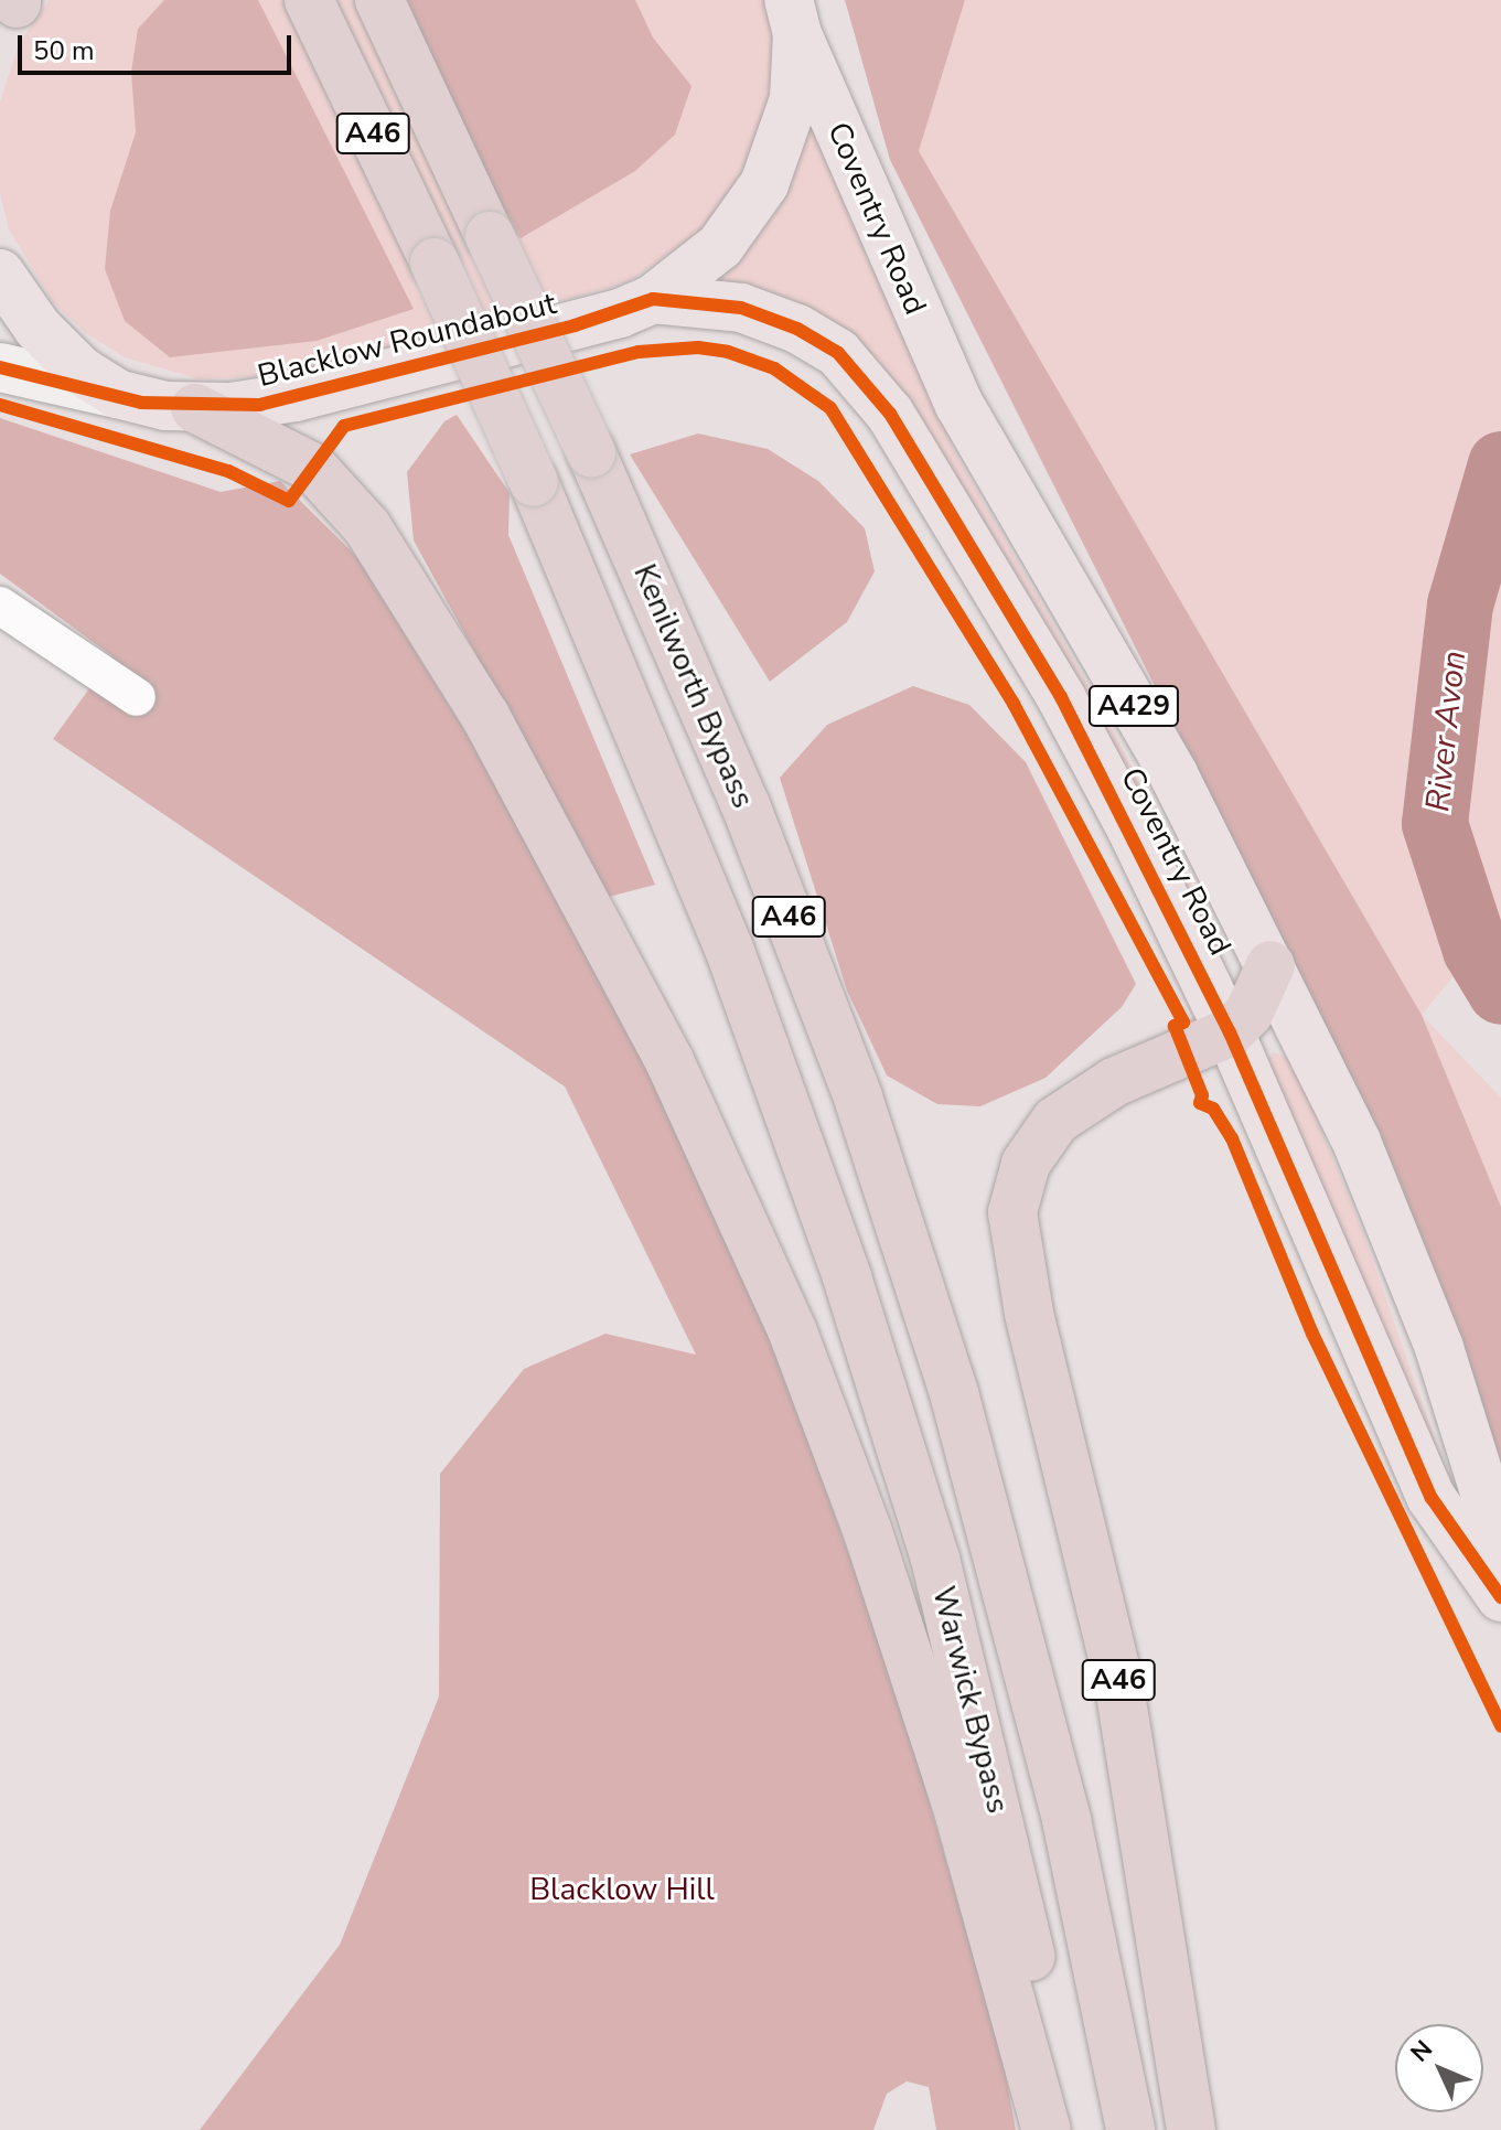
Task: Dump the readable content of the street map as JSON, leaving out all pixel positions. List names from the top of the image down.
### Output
{
  "streets": {
    "highway": ["A46", "Kenilworth Bypass", "Warwick Bypass"],
    "main road": ["Coventry Road", "Blacklow Roundabout", "A429"]
  },
  "crossings": [
    ["A46", "Coventry Road"],
    ["Coventry Road", "Blacklow Roundabout"],
    ["Kenilworth Bypass", "Warwick Bypass"]
  ],
  "water": ["River Avon"],
  "parks": ["Blacklow Hill"],
  "scale_bar": "50 m",
  "north": "top left"
}
